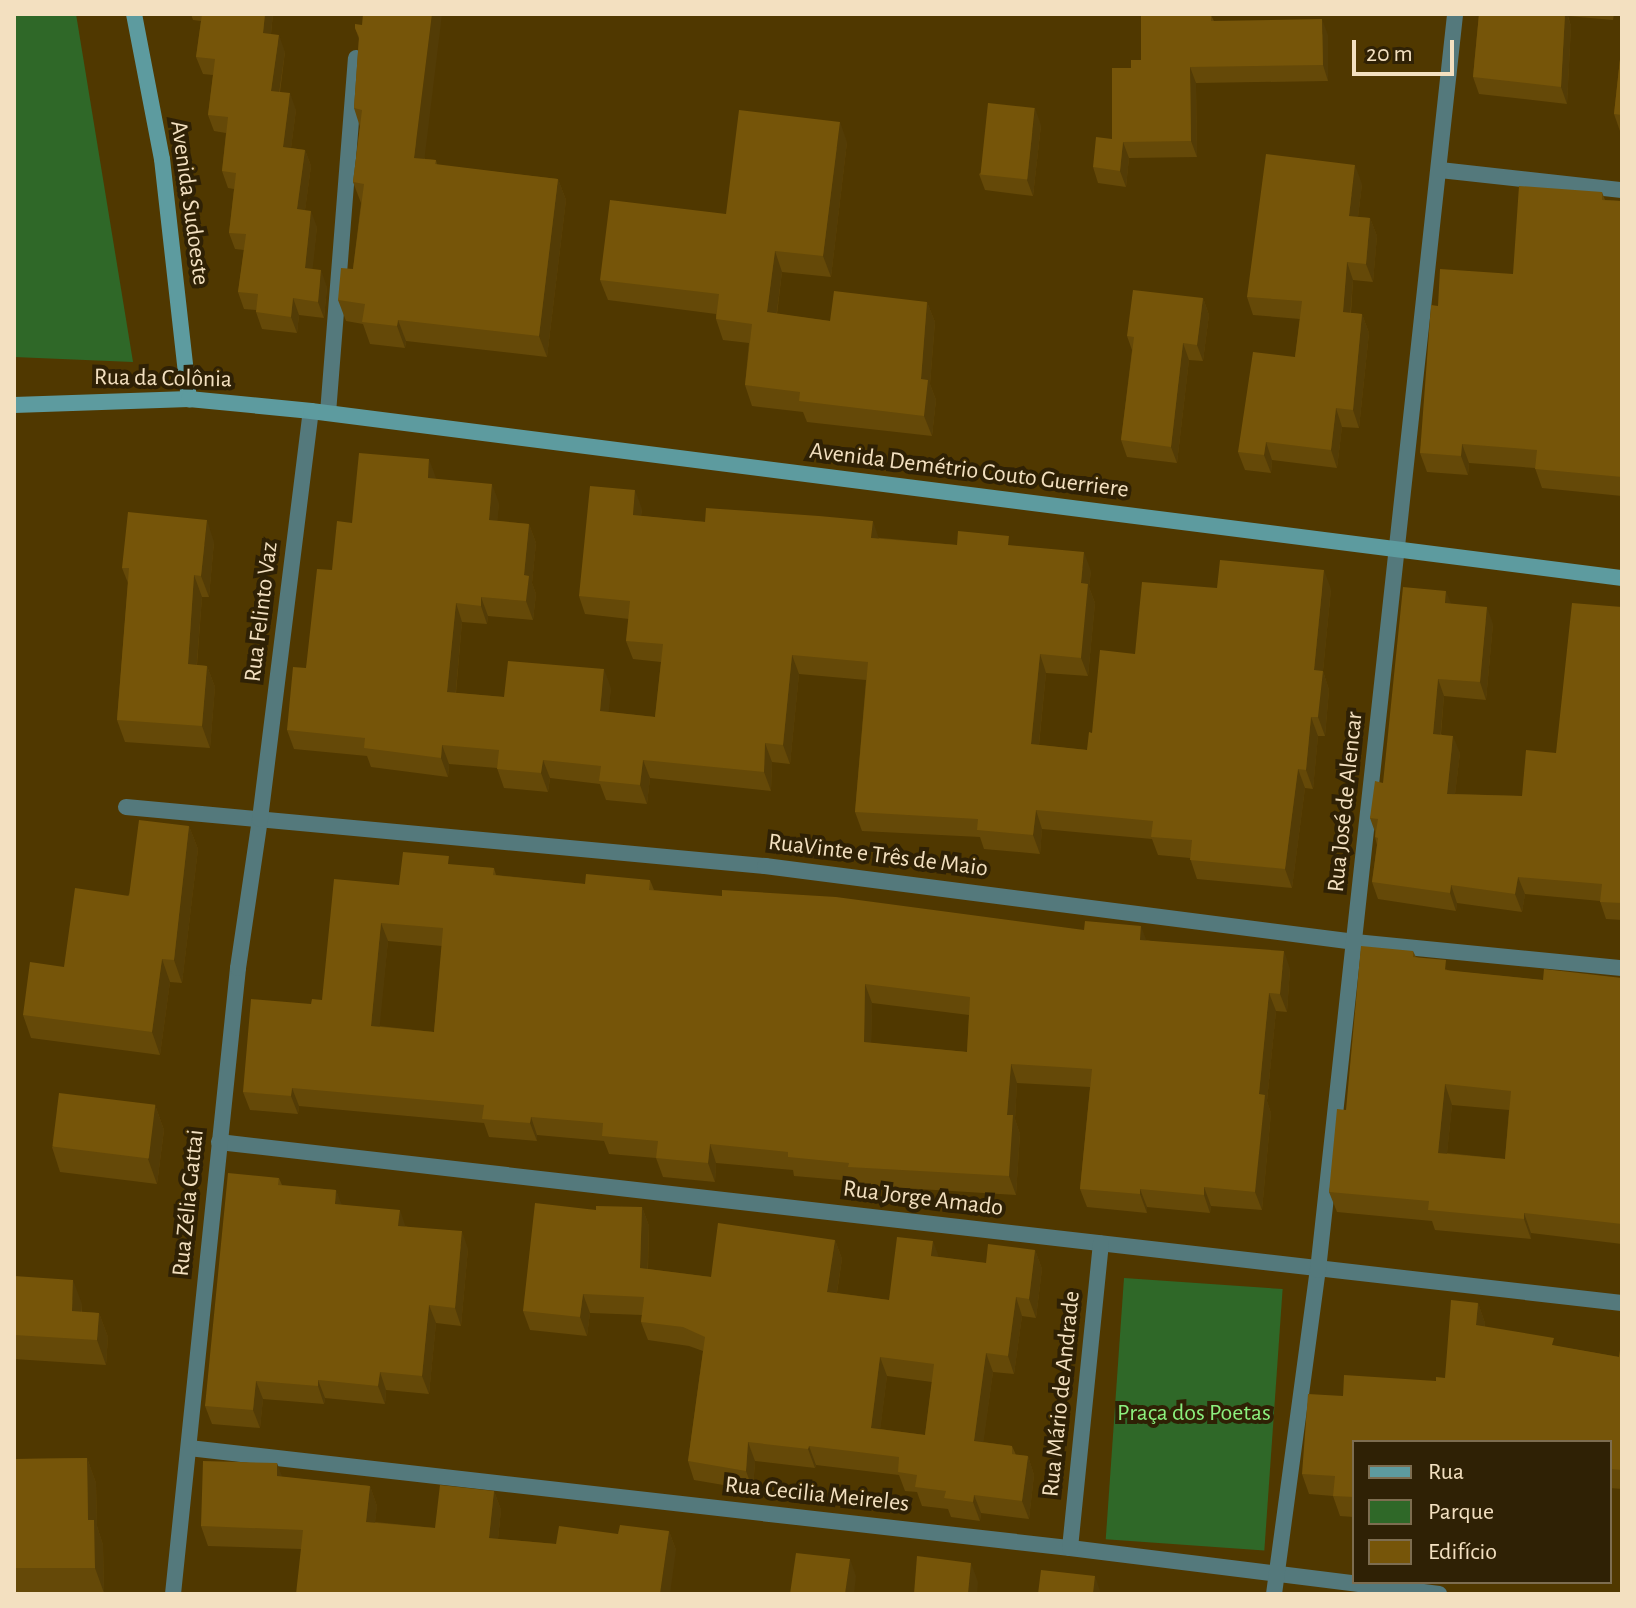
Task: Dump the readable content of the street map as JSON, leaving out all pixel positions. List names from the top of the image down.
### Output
{
  "streets": {
    "main road": ["Avenida Sudoeste", "Rua da Colônia", "Avenida Demétrio Couto Guerriere"],
    "street": [
      "Rua Felinto Vaz",
      "Rua José de Alencar",
      "RuaVinte e Três de Maio",
      "Rua Jorge Amado",
      "Rua Zélia Gattai",
      "Rua Mário de Andrade",
      "Rua Cecilia Meireles"
    ]
  },
  "crossings": [
    ["Avenida Sudoeste", "Rua da Colônia"],
    ["Rua da Colônia", "Avenida Demétrio Couto Guerriere"],
    ["Rua da Colônia", "Rua Felinto Vaz"],
    ["Avenida Demétrio Couto Guerriere", "Rua Felinto Vaz"],
    ["Avenida Demétrio Couto Guerriere", "Rua José de Alencar"],
    ["Rua Felinto Vaz", "RuaVinte e Três de Maio"],
    ["Rua Felinto Vaz", "Rua Zélia Gattai"],
    ["Rua José de Alencar", "RuaVinte e Três de Maio"],
    ["Rua José de Alencar", "Rua Jorge Amado"],
    ["Rua José de Alencar", "Rua Cecilia Meireles"],
    ["RuaVinte e Três de Maio", "Rua Zélia Gattai"],
    ["Rua Jorge Amado", "Rua Zélia Gattai"],
    ["Rua Jorge Amado", "Rua Mário de Andrade"],
    ["Rua Zélia Gattai", "Rua Cecilia Meireles"],
    ["Rua Mário de Andrade", "Rua Cecilia Meireles"]
  ],
  "parks": ["Praça dos Poetas"],
  "legend": ["Rua", "Parque", "Edifício"],
  "scale_bar": "20 m"
}
